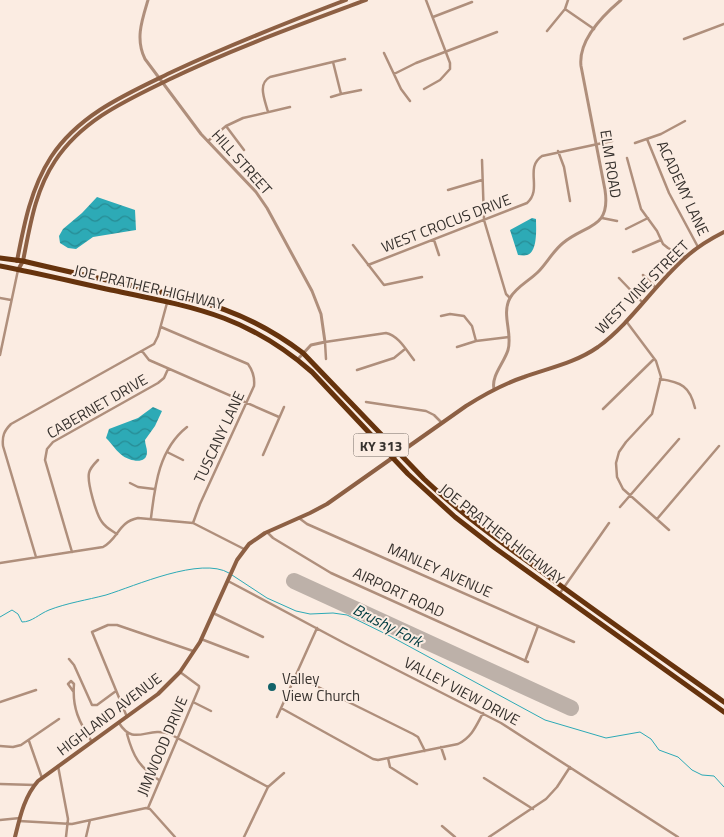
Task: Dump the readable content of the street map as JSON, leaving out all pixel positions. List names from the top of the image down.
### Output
{
  "streets": {
    "highway": ["JOE PRATHER HIGHWAY", "KY 313"],
    "main road": ["WEST VINE STREET", "HIGHLAND AVENUE"],
    "street": [
      "HILL STREET",
      "ELM ROAD",
      "ACADEMY LANE",
      "WEST CROCUS DRIVE",
      "CABERNET DRIVE",
      "TUSCANY LANE",
      "MANLEY AVENUE",
      "AIRPORT ROAD",
      "VALLEY VIEW DRIVE",
      "JIMWOOD DRIVE"
    ]
  },
  "crossings": [
    ["ELM ROAD", "WEST CROCUS DRIVE"],
    ["ACADEMY LANE", "WEST VINE STREET"],
    ["JOE PRATHER HIGHWAY", "HIGHLAND AVENUE"],
    ["WEST VINE STREET", "HIGHLAND AVENUE"],
    ["MANLEY AVENUE", "AIRPORT ROAD"],
    ["MANLEY AVENUE", "HIGHLAND AVENUE"],
    ["AIRPORT ROAD", "HIGHLAND AVENUE"],
    ["VALLEY VIEW DRIVE", "HIGHLAND AVENUE"],
    ["HIGHLAND AVENUE", "JIMWOOD DRIVE"]
  ],
  "water": ["Brushy Fork"],
  "places": ["Valley View Church"]
}
